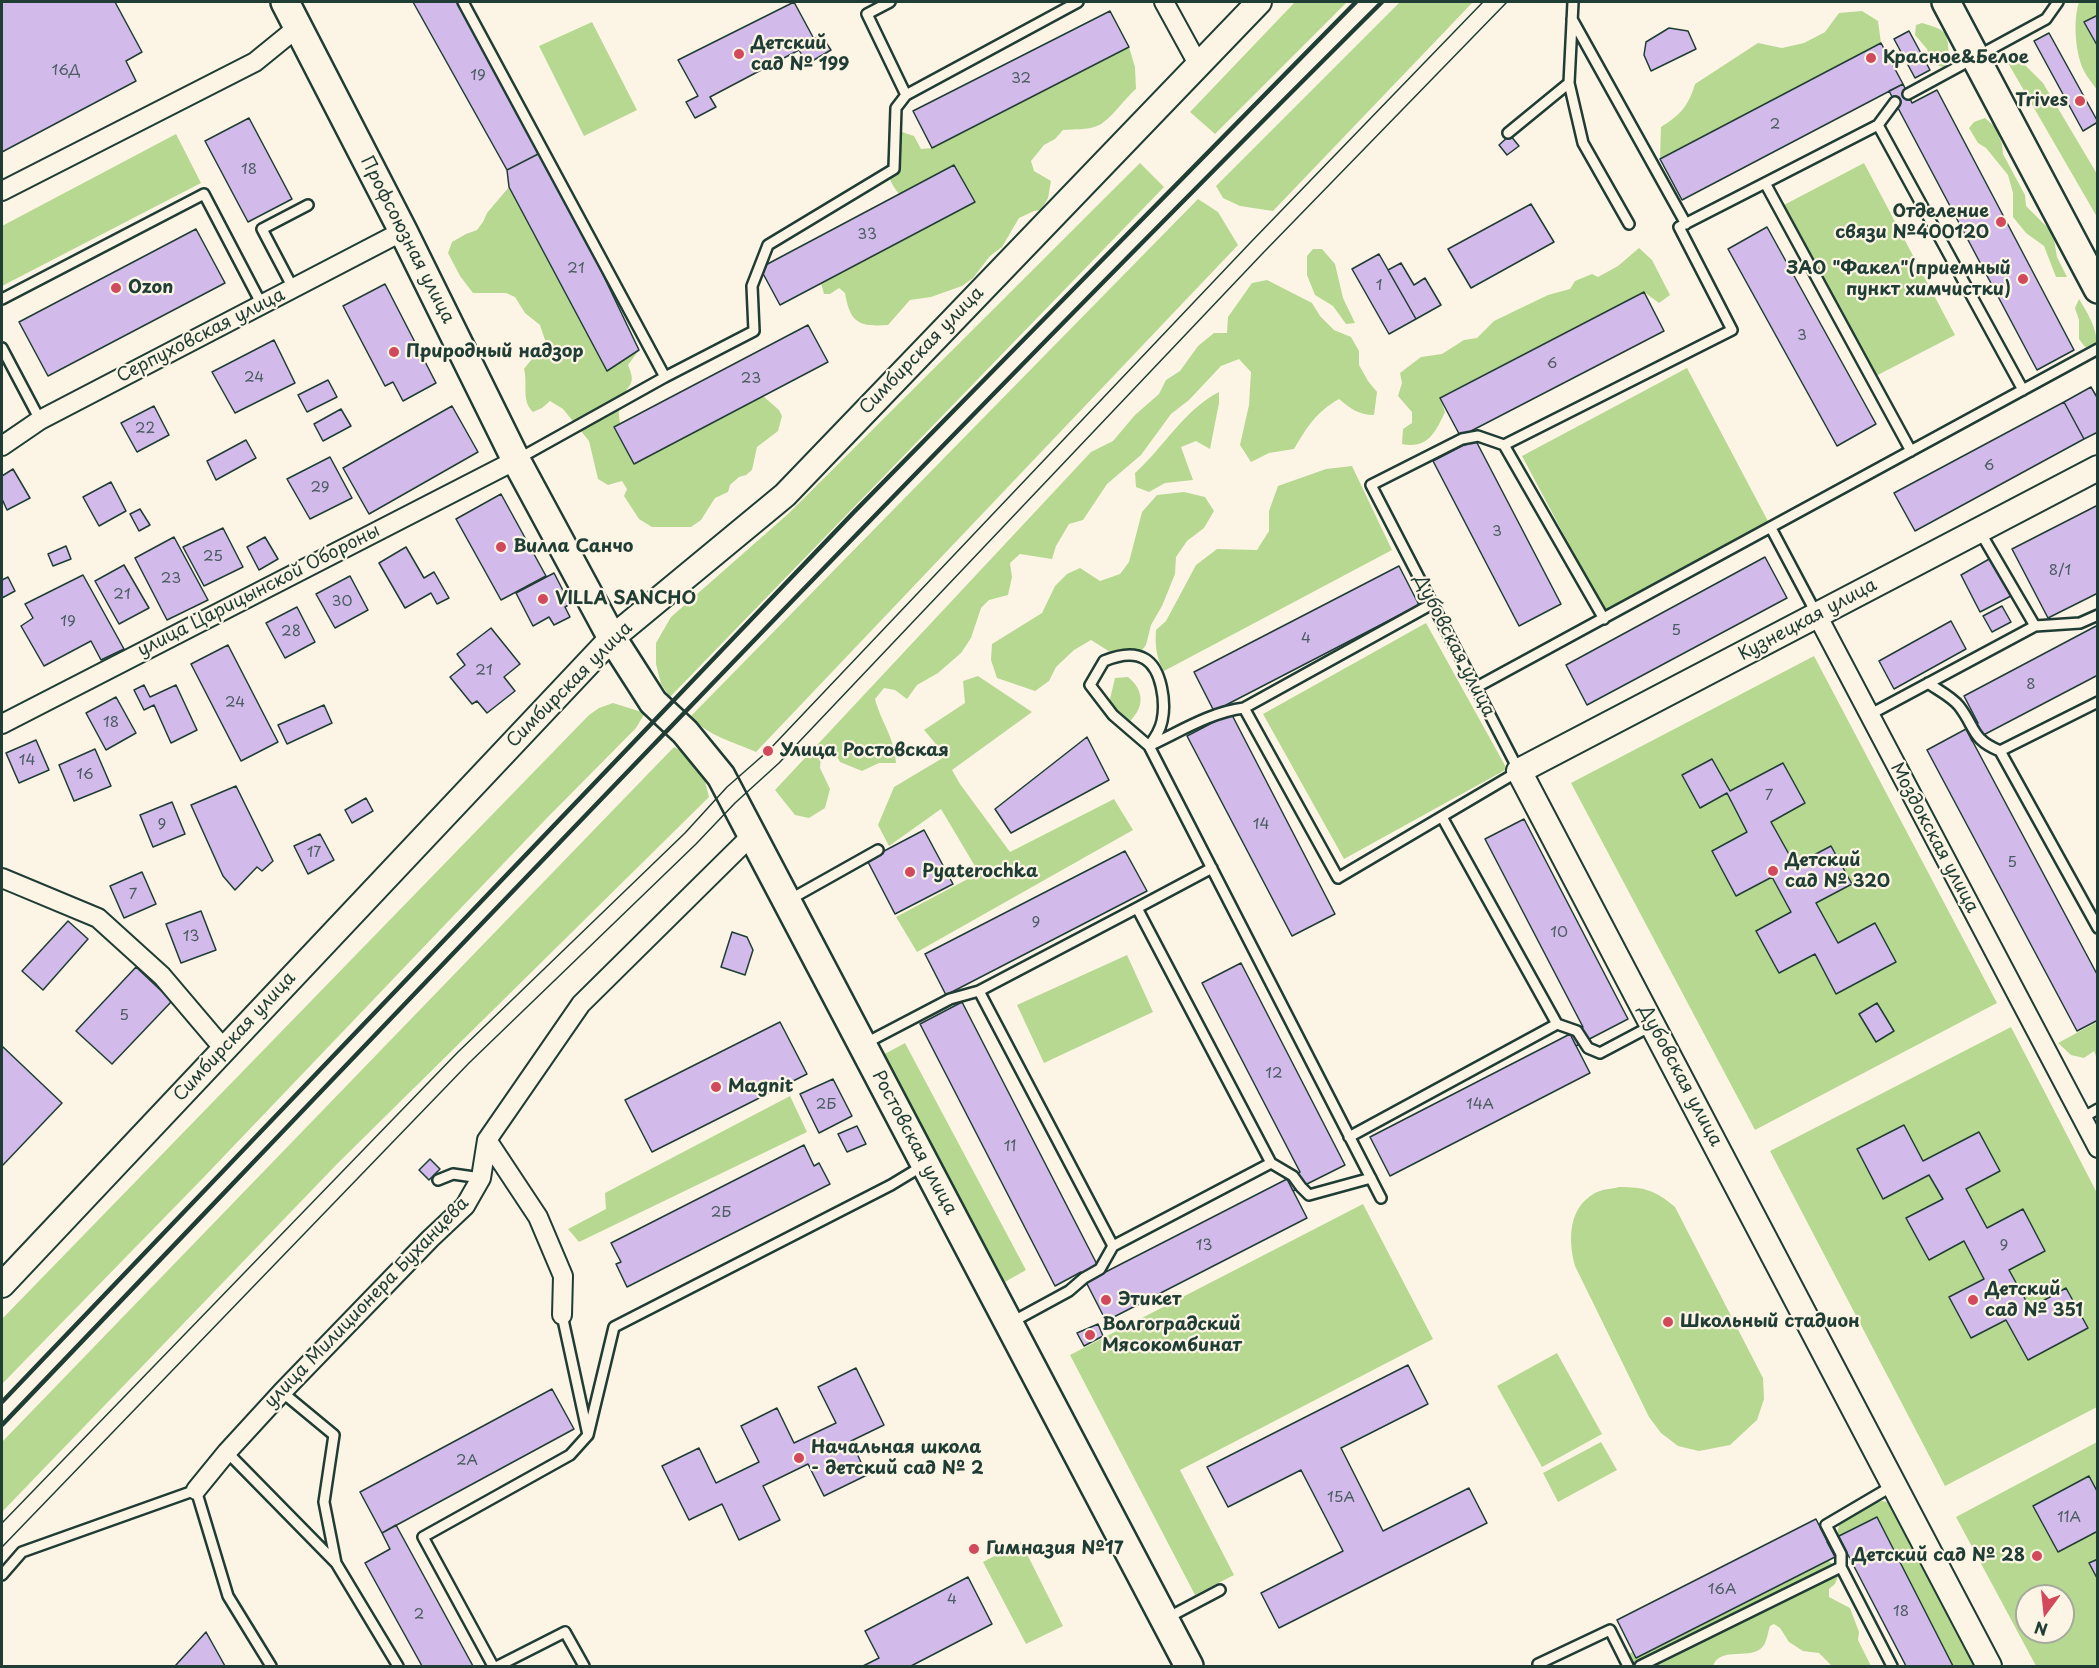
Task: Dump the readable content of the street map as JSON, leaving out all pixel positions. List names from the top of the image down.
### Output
{
  "streets": {
    "main road": [
      "Профсоюзная улица",
      "Симбирская улица",
      "Кузнецкая улица",
      "Дубовская улица",
      "Ростовская улица"
    ],
    "street": [
      "Серпуховская улица",
      "улица Царицынской Обороны",
      "Моздокская улица",
      "улица Милиционера Буханцева"
    ]
  },
  "crossings": [
    ["Профсоюзная улица", "Серпуховская улица"],
    ["Профсоюзная улица", "Симбирская улица"],
    ["Профсоюзная улица", "улица Царицынской Обороны"],
    ["Профсоюзная улица", "Ростовская улица"],
    ["Симбирская улица", "Ростовская улица"],
    ["Кузнецкая улица", "Дубовская улица"],
    ["Кузнецкая улица", "Моздокская улица"],
    ["Ростовская улица", "улица Милиционера Буханцева"]
  ],
  "places": [
    "Детский сад № 199",
    "Красное&Белое",
    "Trives",
    "Отделение связи №400120",
    "ЗАО \"Факел\"(приемный пункт химчистки)",
    "Ozon",
    "Природный надзор",
    "Вилла Санчо",
    "VILLA SANCHO",
    "Улица Ростовская",
    "Детский сад № 320",
    "Pyaterochka",
    "Magnit",
    "Этикет",
    "Детский сад № 351",
    "Школьный стадион",
    "Волгоградский Мясокомбинат",
    "Начальная школа - детский сад № 2",
    "Гимназия №17",
    "Детский сад № 28"
  ],
  "house_numbers": [
    "16Д",
    "19",
    "32",
    "2",
    "18",
    "33",
    "21",
    "1",
    "3",
    "6",
    "24",
    "23",
    "22",
    "6",
    "29",
    "3",
    "25",
    "8/1",
    "23",
    "21",
    "30",
    "19",
    "5",
    "28",
    "4",
    "21",
    "8",
    "24",
    "18",
    "14",
    "16",
    "7",
    "9",
    "14",
    "17",
    "5",
    "7",
    "9",
    "10",
    "13",
    "5",
    "12",
    "2Б",
    "14А",
    "11",
    "2Б",
    "13",
    "9",
    "2А",
    "15А",
    "11А",
    "16А",
    "4",
    "18",
    "2"
  ],
  "north": "bottom"
}
